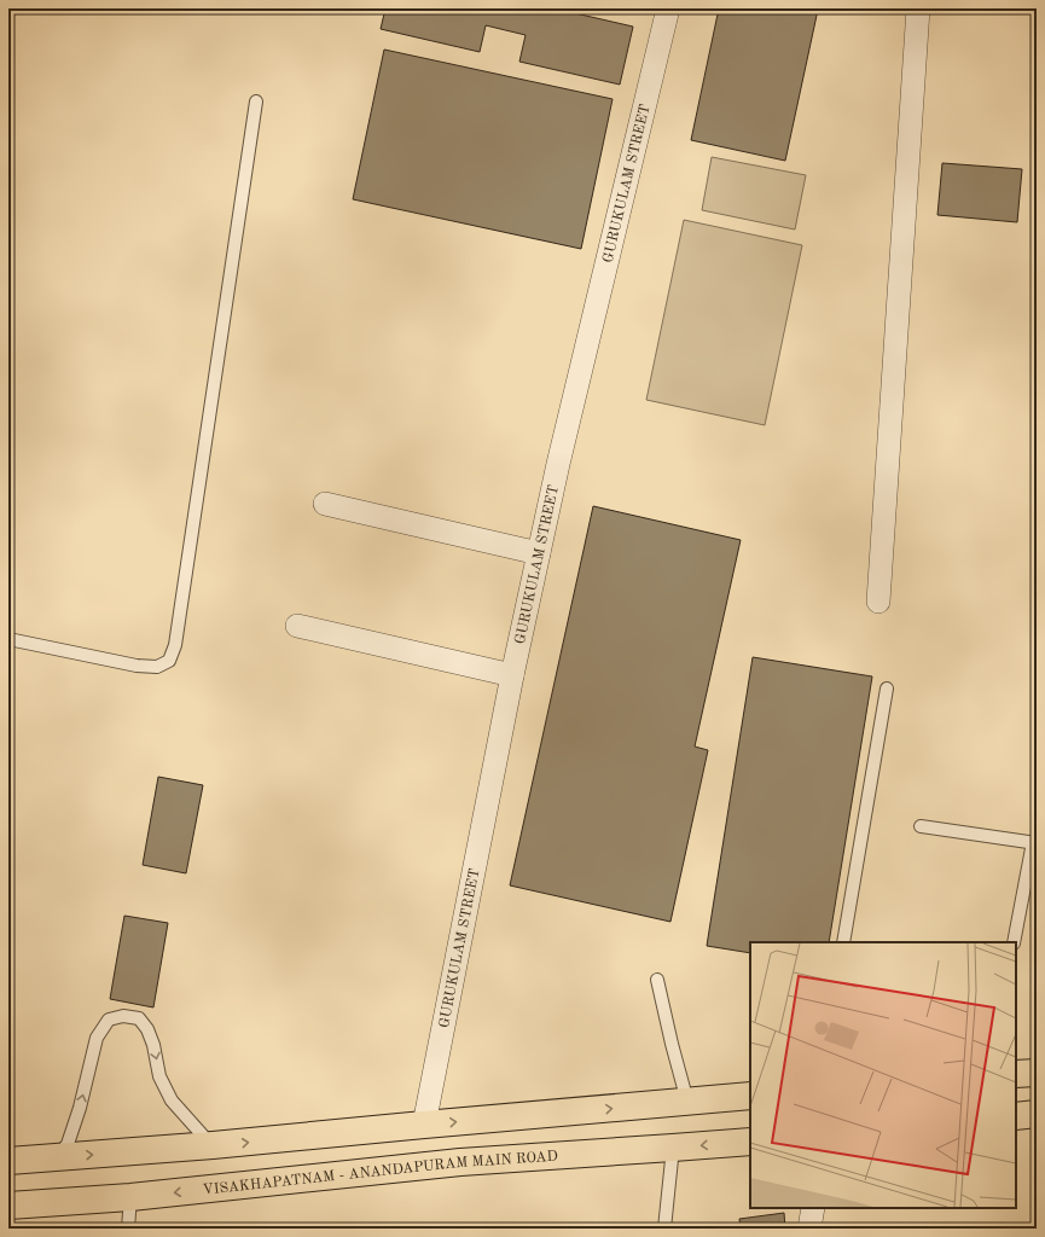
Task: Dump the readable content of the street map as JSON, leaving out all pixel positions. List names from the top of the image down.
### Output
{
  "streets": {
    "main road": ["VISAKHAPATNAM - ANANDAPURAM MAIN ROAD"],
    "street": ["GURUKULAM STREET"]
  }
}
